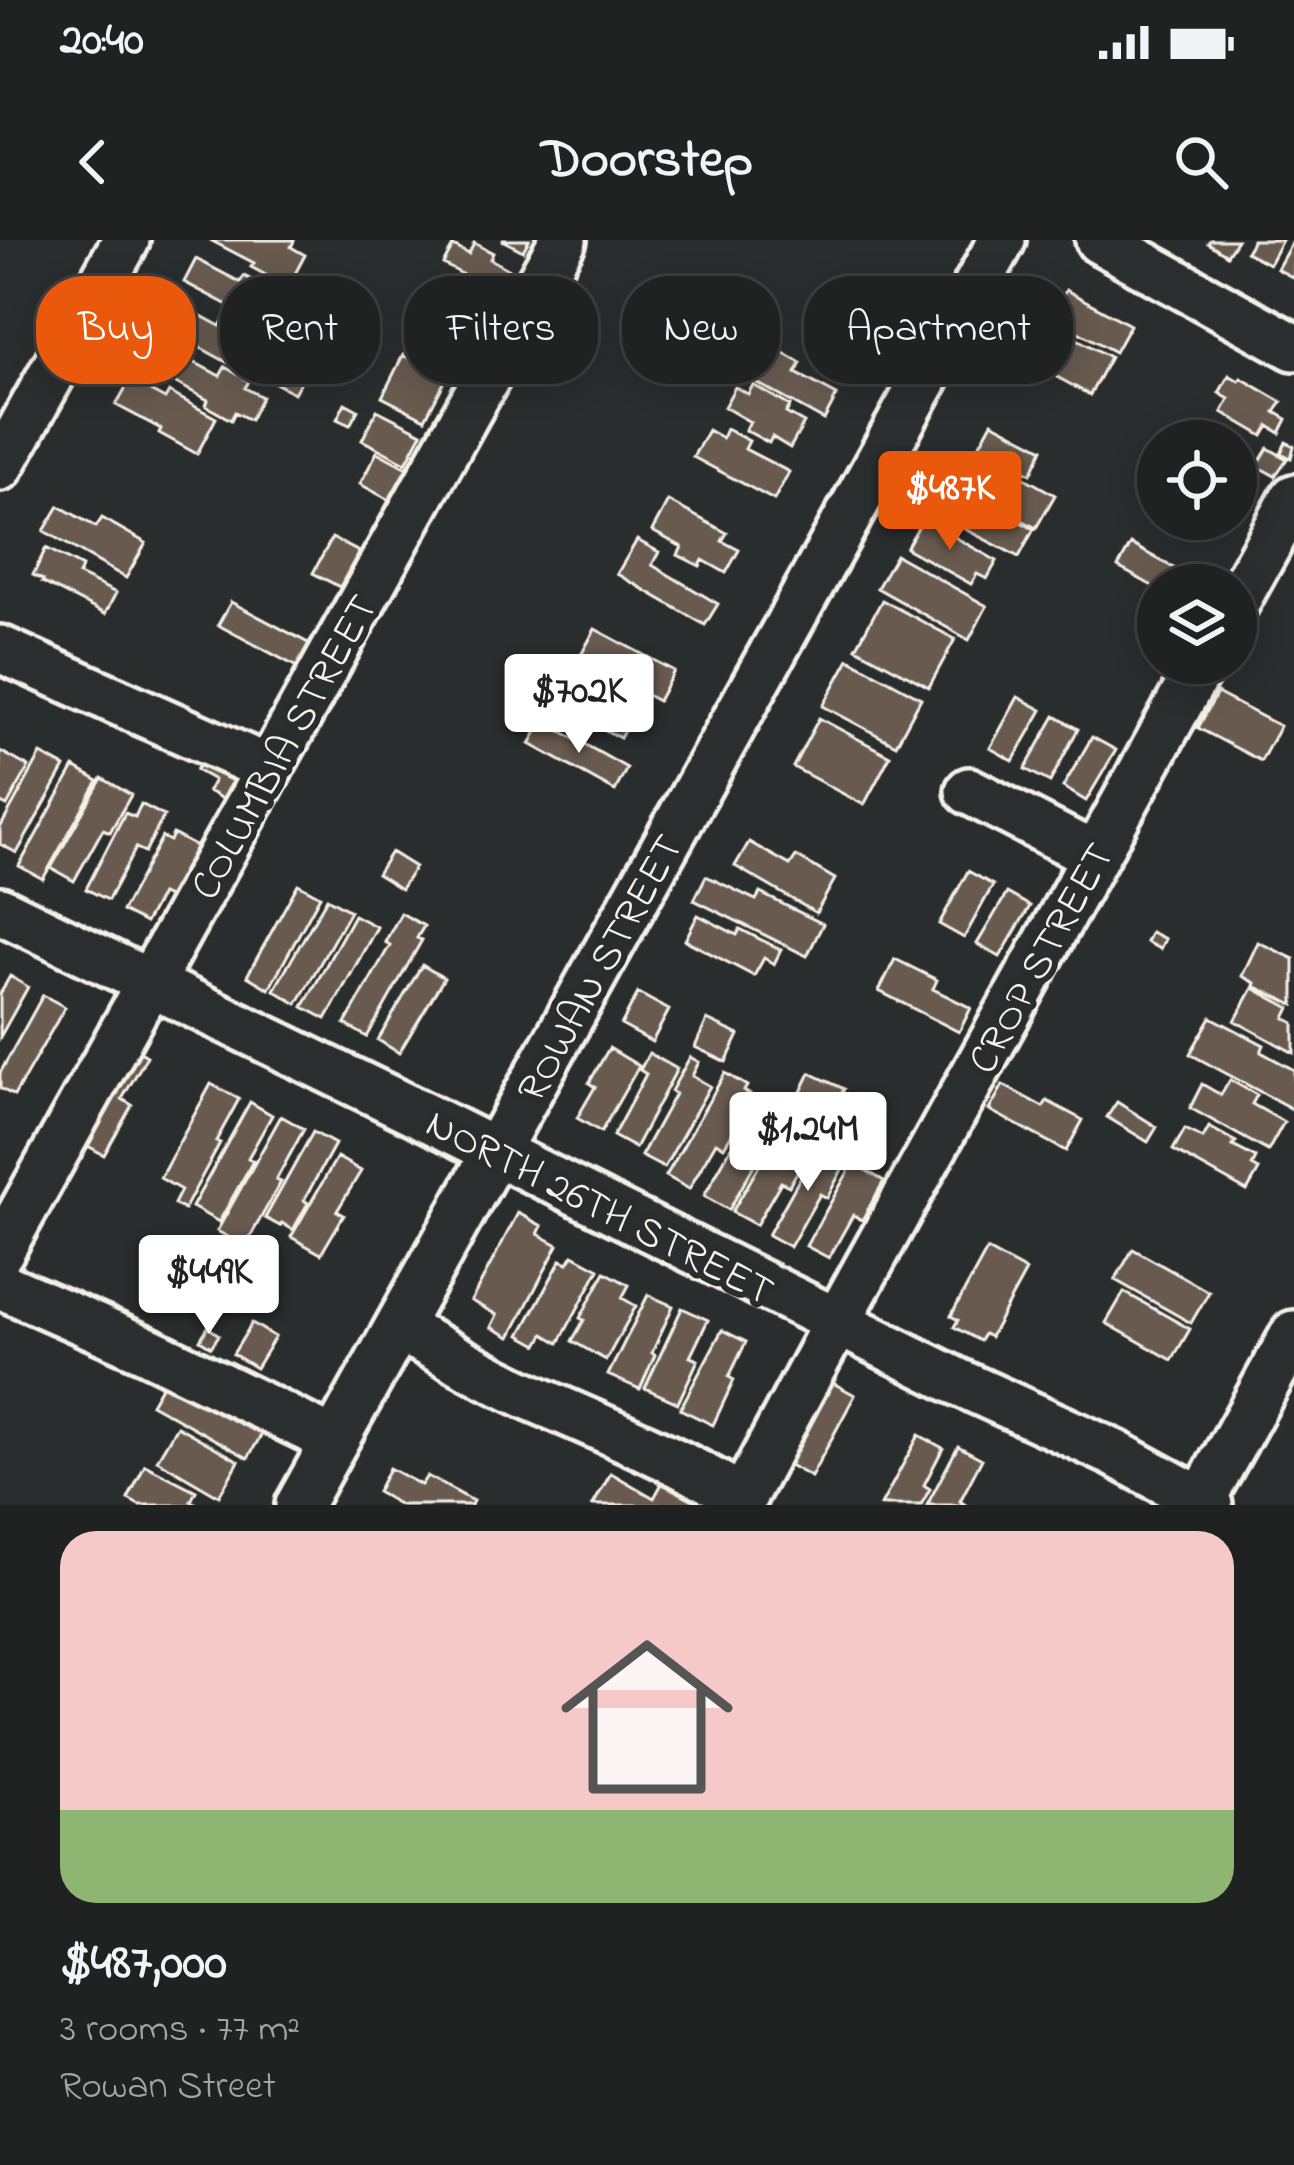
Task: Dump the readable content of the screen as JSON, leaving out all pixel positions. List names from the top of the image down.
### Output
{
  "streets": {
    "street": [
      "COLUMBIA STREET",
      "CROP STREET",
      "ROWAN STREET",
      "NORTH 26TH STREET"
    ]
  },
  "crossings": [
    ["COLUMBIA STREET", "NORTH 26TH STREET"],
    ["CROP STREET", "NORTH 26TH STREET"],
    ["ROWAN STREET", "NORTH 26TH STREET"]
  ],
  "page": {
    "status": "20:40",
    "header": "Doorstep",
    "chip": [
      "Buy",
      "Rent",
      "Filters",
      "New",
      "Apartment"
    ],
    "price": [
      "$487K",
      "$702K",
      "$1.24M",
      "$449K"
    ],
    "list": [
      {
        "name": "$487,000",
        "note": "3 rooms · 77 m² · Rowan Street"
      }
    ]
  }
}
